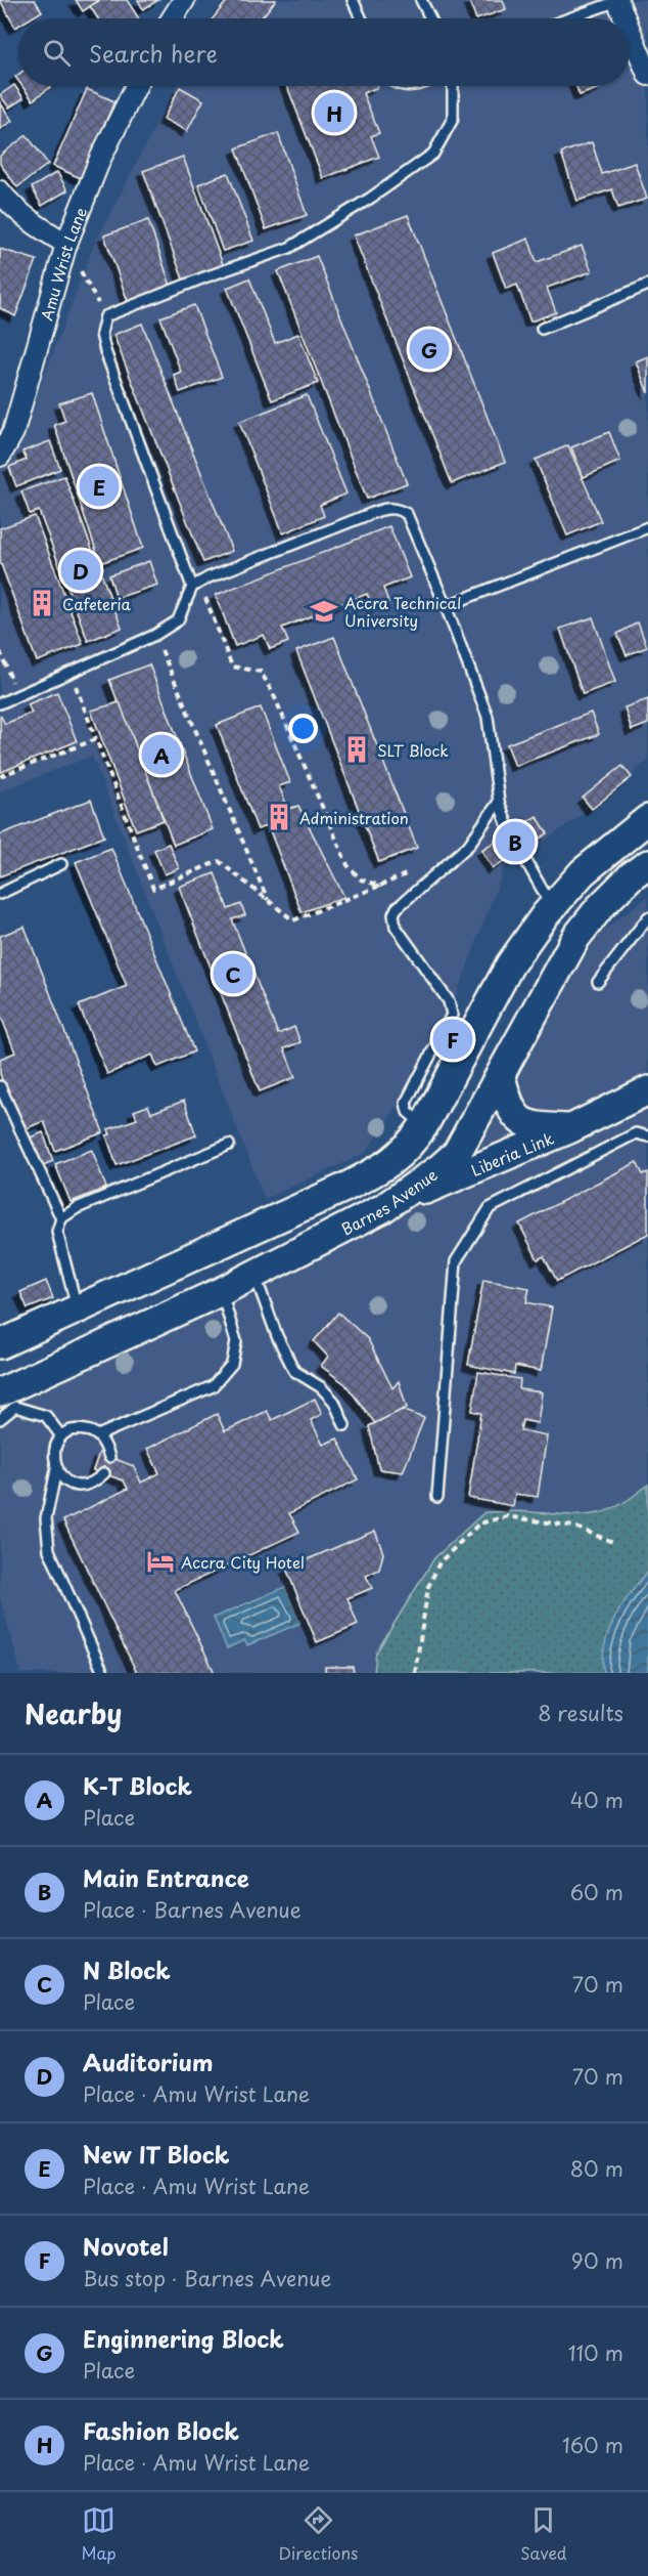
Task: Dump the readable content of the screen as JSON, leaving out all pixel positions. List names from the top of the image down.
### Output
{
  "streets": {
    "main road": ["Liberia Link", "Barnes Avenue"],
    "street": ["Amu Wrist Lane"]
  },
  "crossings": [
    ["Liberia Link", "Barnes Avenue"]
  ],
  "places": {
    "building": ["Cafeteria", "SLT Block", "Administration"],
    "school or university": ["Accra Technical University"],
    "hotel": ["Accra City Hotel"]
  },
  "page": {
    "search": "Search here",
    "pins": [
      "H",
      "G",
      "E",
      "D",
      "A",
      "B",
      "C",
      "F"
    ],
    "heading": ["Nearby", "8 results"],
    "list": [
      {
        "mark": "A",
        "name": "K-T Block",
        "note": "Place",
        "value": "40 m"
      },
      {
        "mark": "B",
        "name": "Main Entrance",
        "note": "Place · Barnes Avenue",
        "value": "60 m"
      },
      {
        "mark": "C",
        "name": "N Block",
        "note": "Place",
        "value": "70 m"
      },
      {
        "mark": "D",
        "name": "Auditorium",
        "note": "Place · Amu Wrist Lane",
        "value": "70 m"
      },
      {
        "mark": "E",
        "name": "New IT Block",
        "note": "Place · Amu Wrist Lane",
        "value": "80 m"
      },
      {
        "mark": "F",
        "name": "Novotel",
        "note": "Bus stop · Barnes Avenue",
        "value": "90 m"
      },
      {
        "mark": "G",
        "name": "Enginnering Block",
        "note": "Place",
        "value": "110 m"
      },
      {
        "mark": "H",
        "name": "Fashion Block",
        "note": "Place · Amu Wrist Lane",
        "value": "160 m"
      }
    ],
    "nav": ["Map", "Directions", "Saved"]
  }
}
